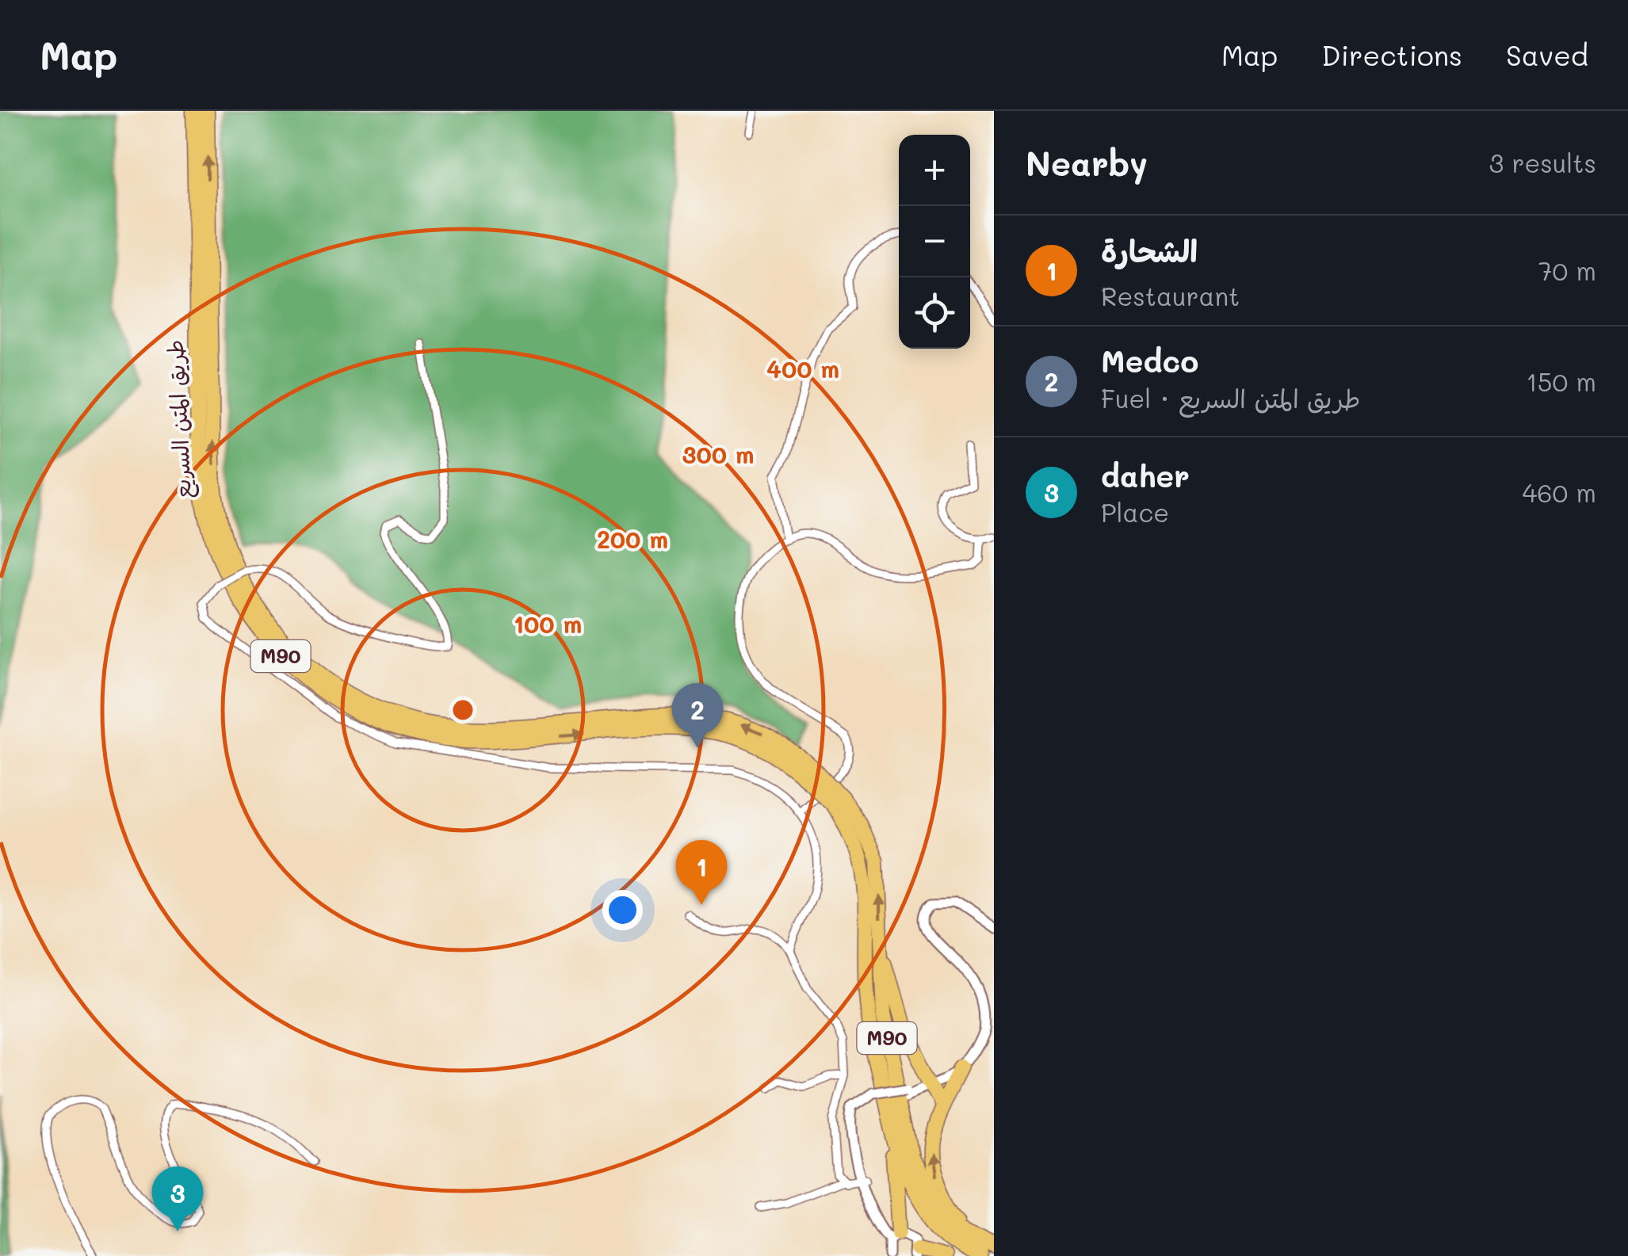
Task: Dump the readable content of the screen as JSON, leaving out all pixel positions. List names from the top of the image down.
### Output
{
  "streets": {
    "highway": ["طريق المتن السريع", "M90"]
  },
  "page": {
    "header": "Map",
    "nav": ["Map", "Directions", "Saved"],
    "heading": ["Nearby", "3 results"],
    "map_buttons": ["+", "−"],
    "list": [
      {
        "mark": "1",
        "name": "الشحارة",
        "note": "Restaurant",
        "value": "70 m"
      },
      {
        "mark": "2",
        "name": "Medco",
        "note": "Fuel · طريق المتن السريع",
        "value": "150 m"
      },
      {
        "mark": "3",
        "name": "daher",
        "note": "Place",
        "value": "460 m"
      }
    ],
    "pins": ["2", "1", "3"]
  },
  "rings": [
    "400 m",
    "300 m",
    "200 m",
    "100 m"
  ]
}
